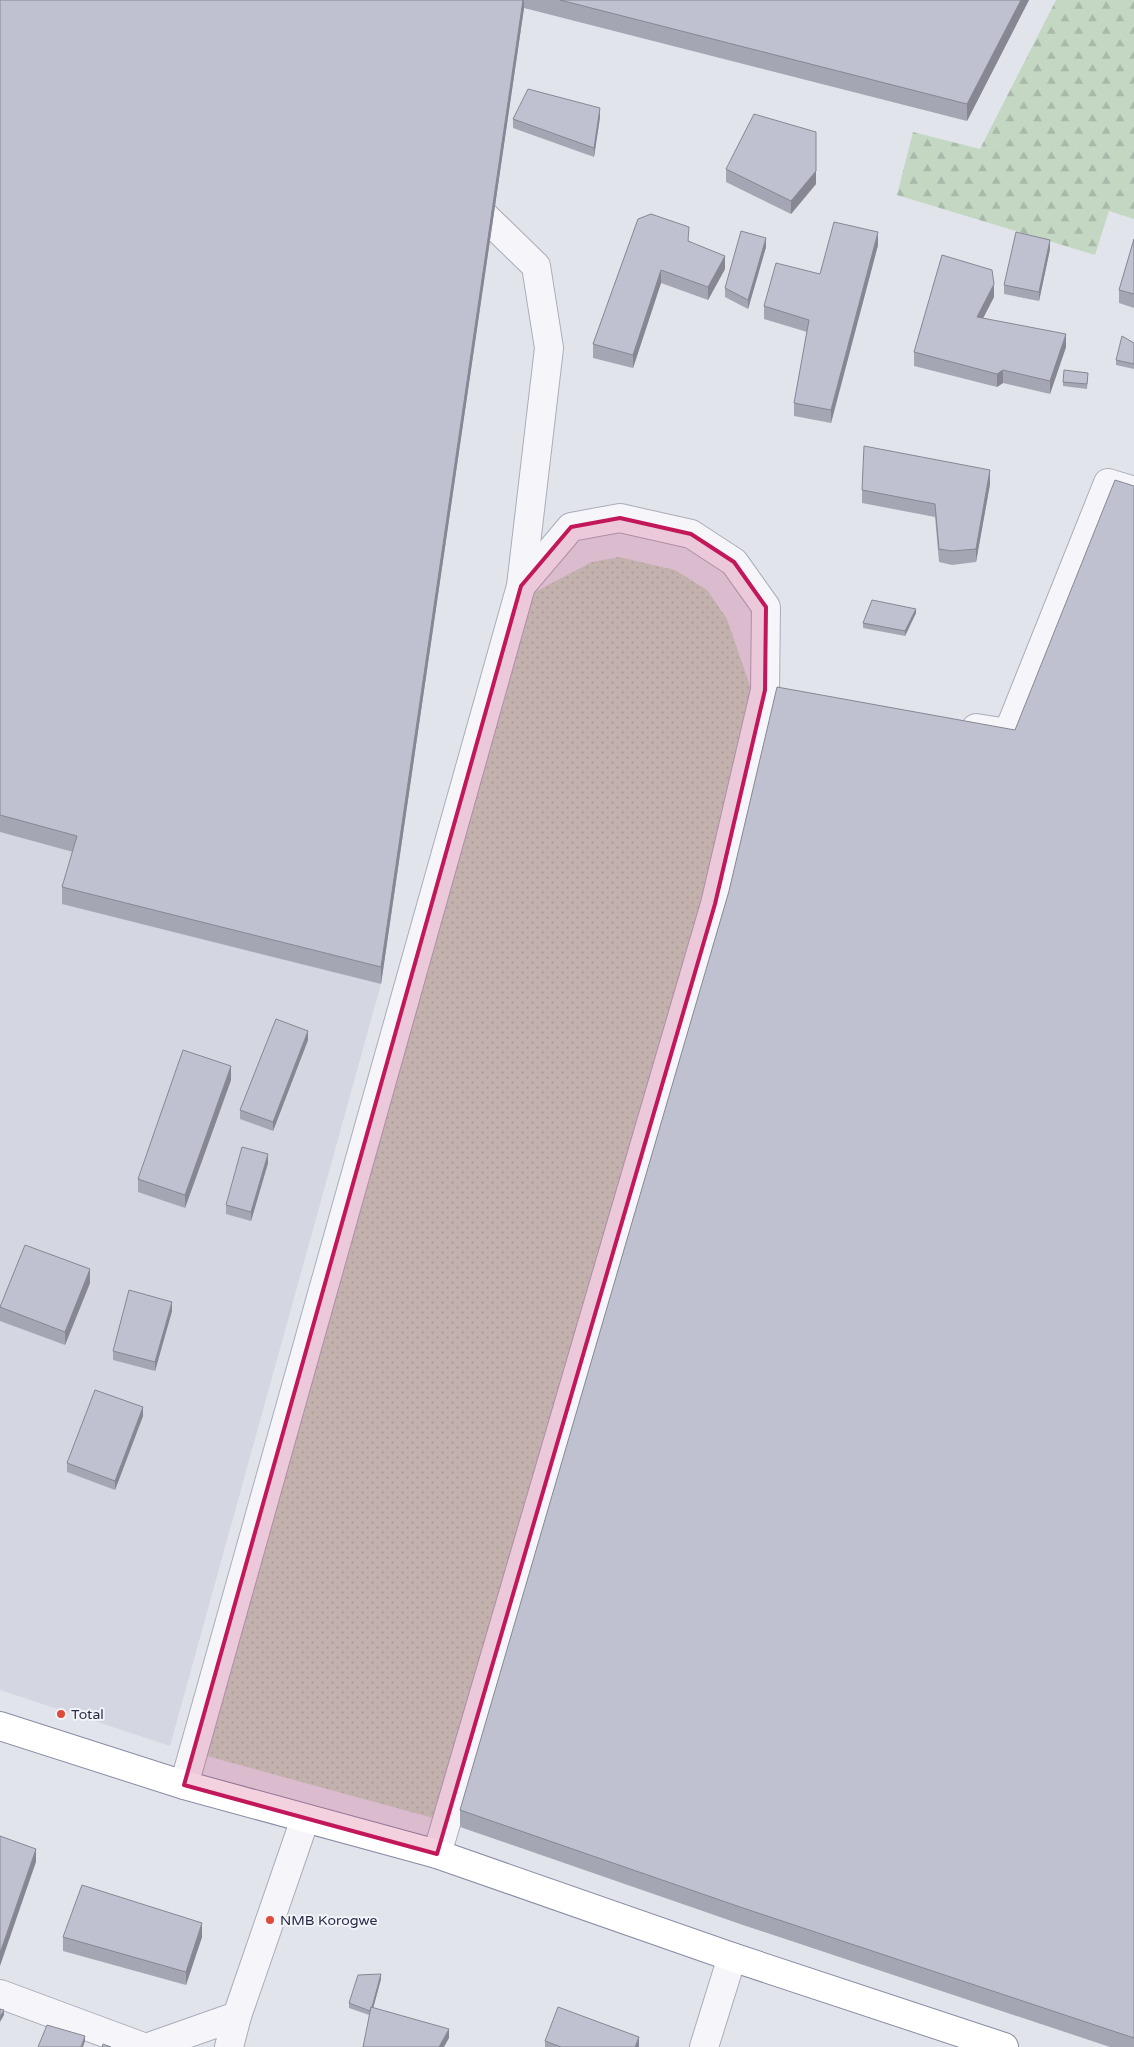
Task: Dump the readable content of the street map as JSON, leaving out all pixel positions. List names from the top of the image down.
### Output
{
  "places": ["Total", "NMB Korogwe"]
}
